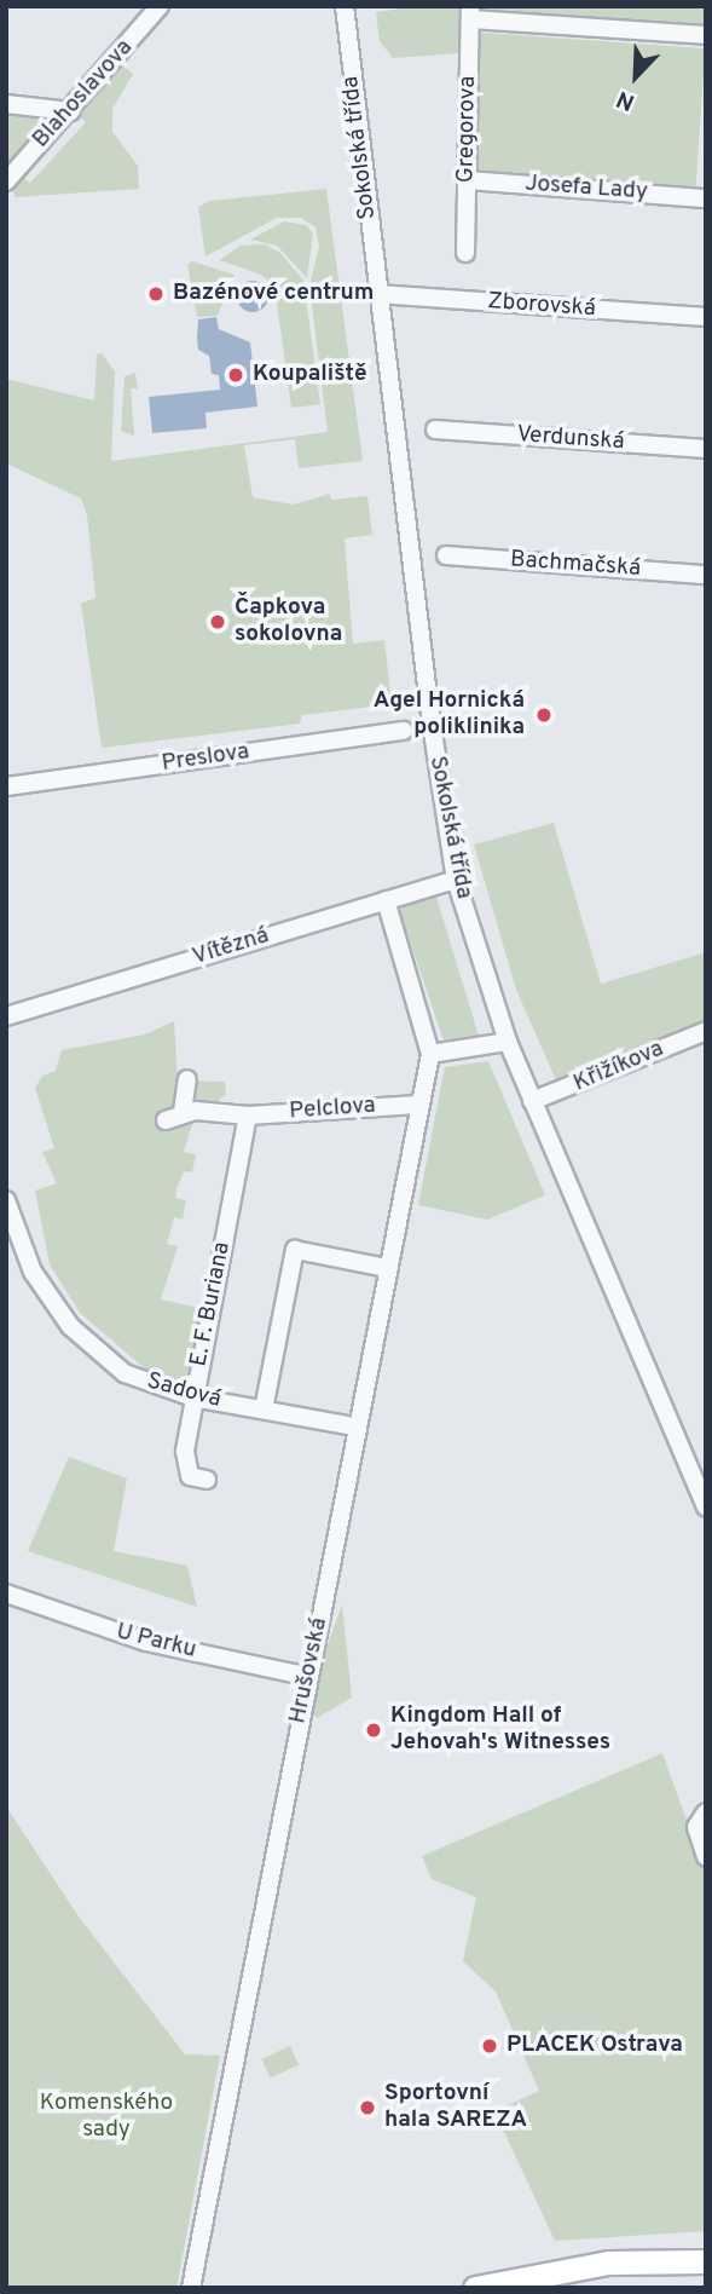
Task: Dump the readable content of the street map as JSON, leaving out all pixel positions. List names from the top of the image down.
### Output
{
  "streets": {
    "street": [
      "Blahoslavova",
      "Gregorova",
      "Sokolská třída",
      "Josefa Lady",
      "Zborovská",
      "Verdunská",
      "Bachmačská",
      "Preslova",
      "Vítězná",
      "Křižíkova",
      "Pelclova",
      "E. F. Buriana",
      "Sadová",
      "U Parku",
      "Hrušovská"
    ]
  },
  "crossings": [
    ["Gregorova", "Josefa Lady"],
    ["Sokolská třída", "Zborovská"],
    ["Sokolská třída", "Vítězná"],
    ["Sokolská třída", "Křižíkova"],
    ["Pelclova", "E. F. Buriana"],
    ["Pelclova", "Hrušovská"],
    ["E. F. Buriana", "Sadová"],
    ["Sadová", "Hrušovská"],
    ["U Parku", "Hrušovská"]
  ],
  "parks": ["Komenského sady"],
  "places": [
    "Bazénové centrum",
    "Koupaliště",
    "Čapkova sokolovna",
    "Agel Hornická poliklinika",
    "Kingdom Hall of Jehovah's Witnesses",
    "PLACEK Ostrava",
    "Sportovní hala SAREZA"
  ],
  "north": "bottom left"
}
